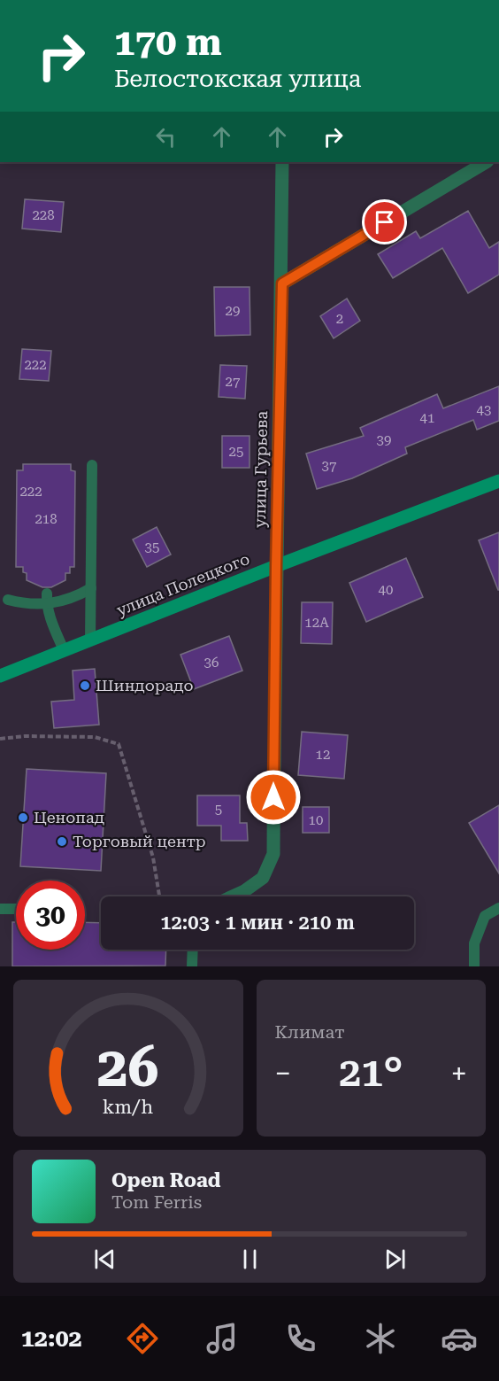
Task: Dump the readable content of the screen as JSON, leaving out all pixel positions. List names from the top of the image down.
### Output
{
  "streets": {
    "street": ["улица Гурьева", "улица Полецкого"]
  },
  "crossings": [
    ["улица Гурьева", "улица Полецкого"]
  ],
  "places": ["Шиндорадо", "Ценопад", "Торговый центр"],
  "house_numbers": [
    "228",
    "29",
    "2",
    "222",
    "27",
    "43",
    "41",
    "39",
    "25",
    "37",
    "222",
    "218",
    "35",
    "40",
    "12А",
    "36",
    "12",
    "5",
    "10"
  ],
  "page": {
    "turn": ["170 m", "Белостокская улица"],
    "limit": "30",
    "trip": "12:03 · 1 мин · 210 m",
    "tile": "Климат",
    "heat": ["−", "21°", "+"],
    "song": ["Open Road", "Tom Ferris"],
    "tabs": "12:02",
    "gauge": ["26", "km/h"]
  }
}
